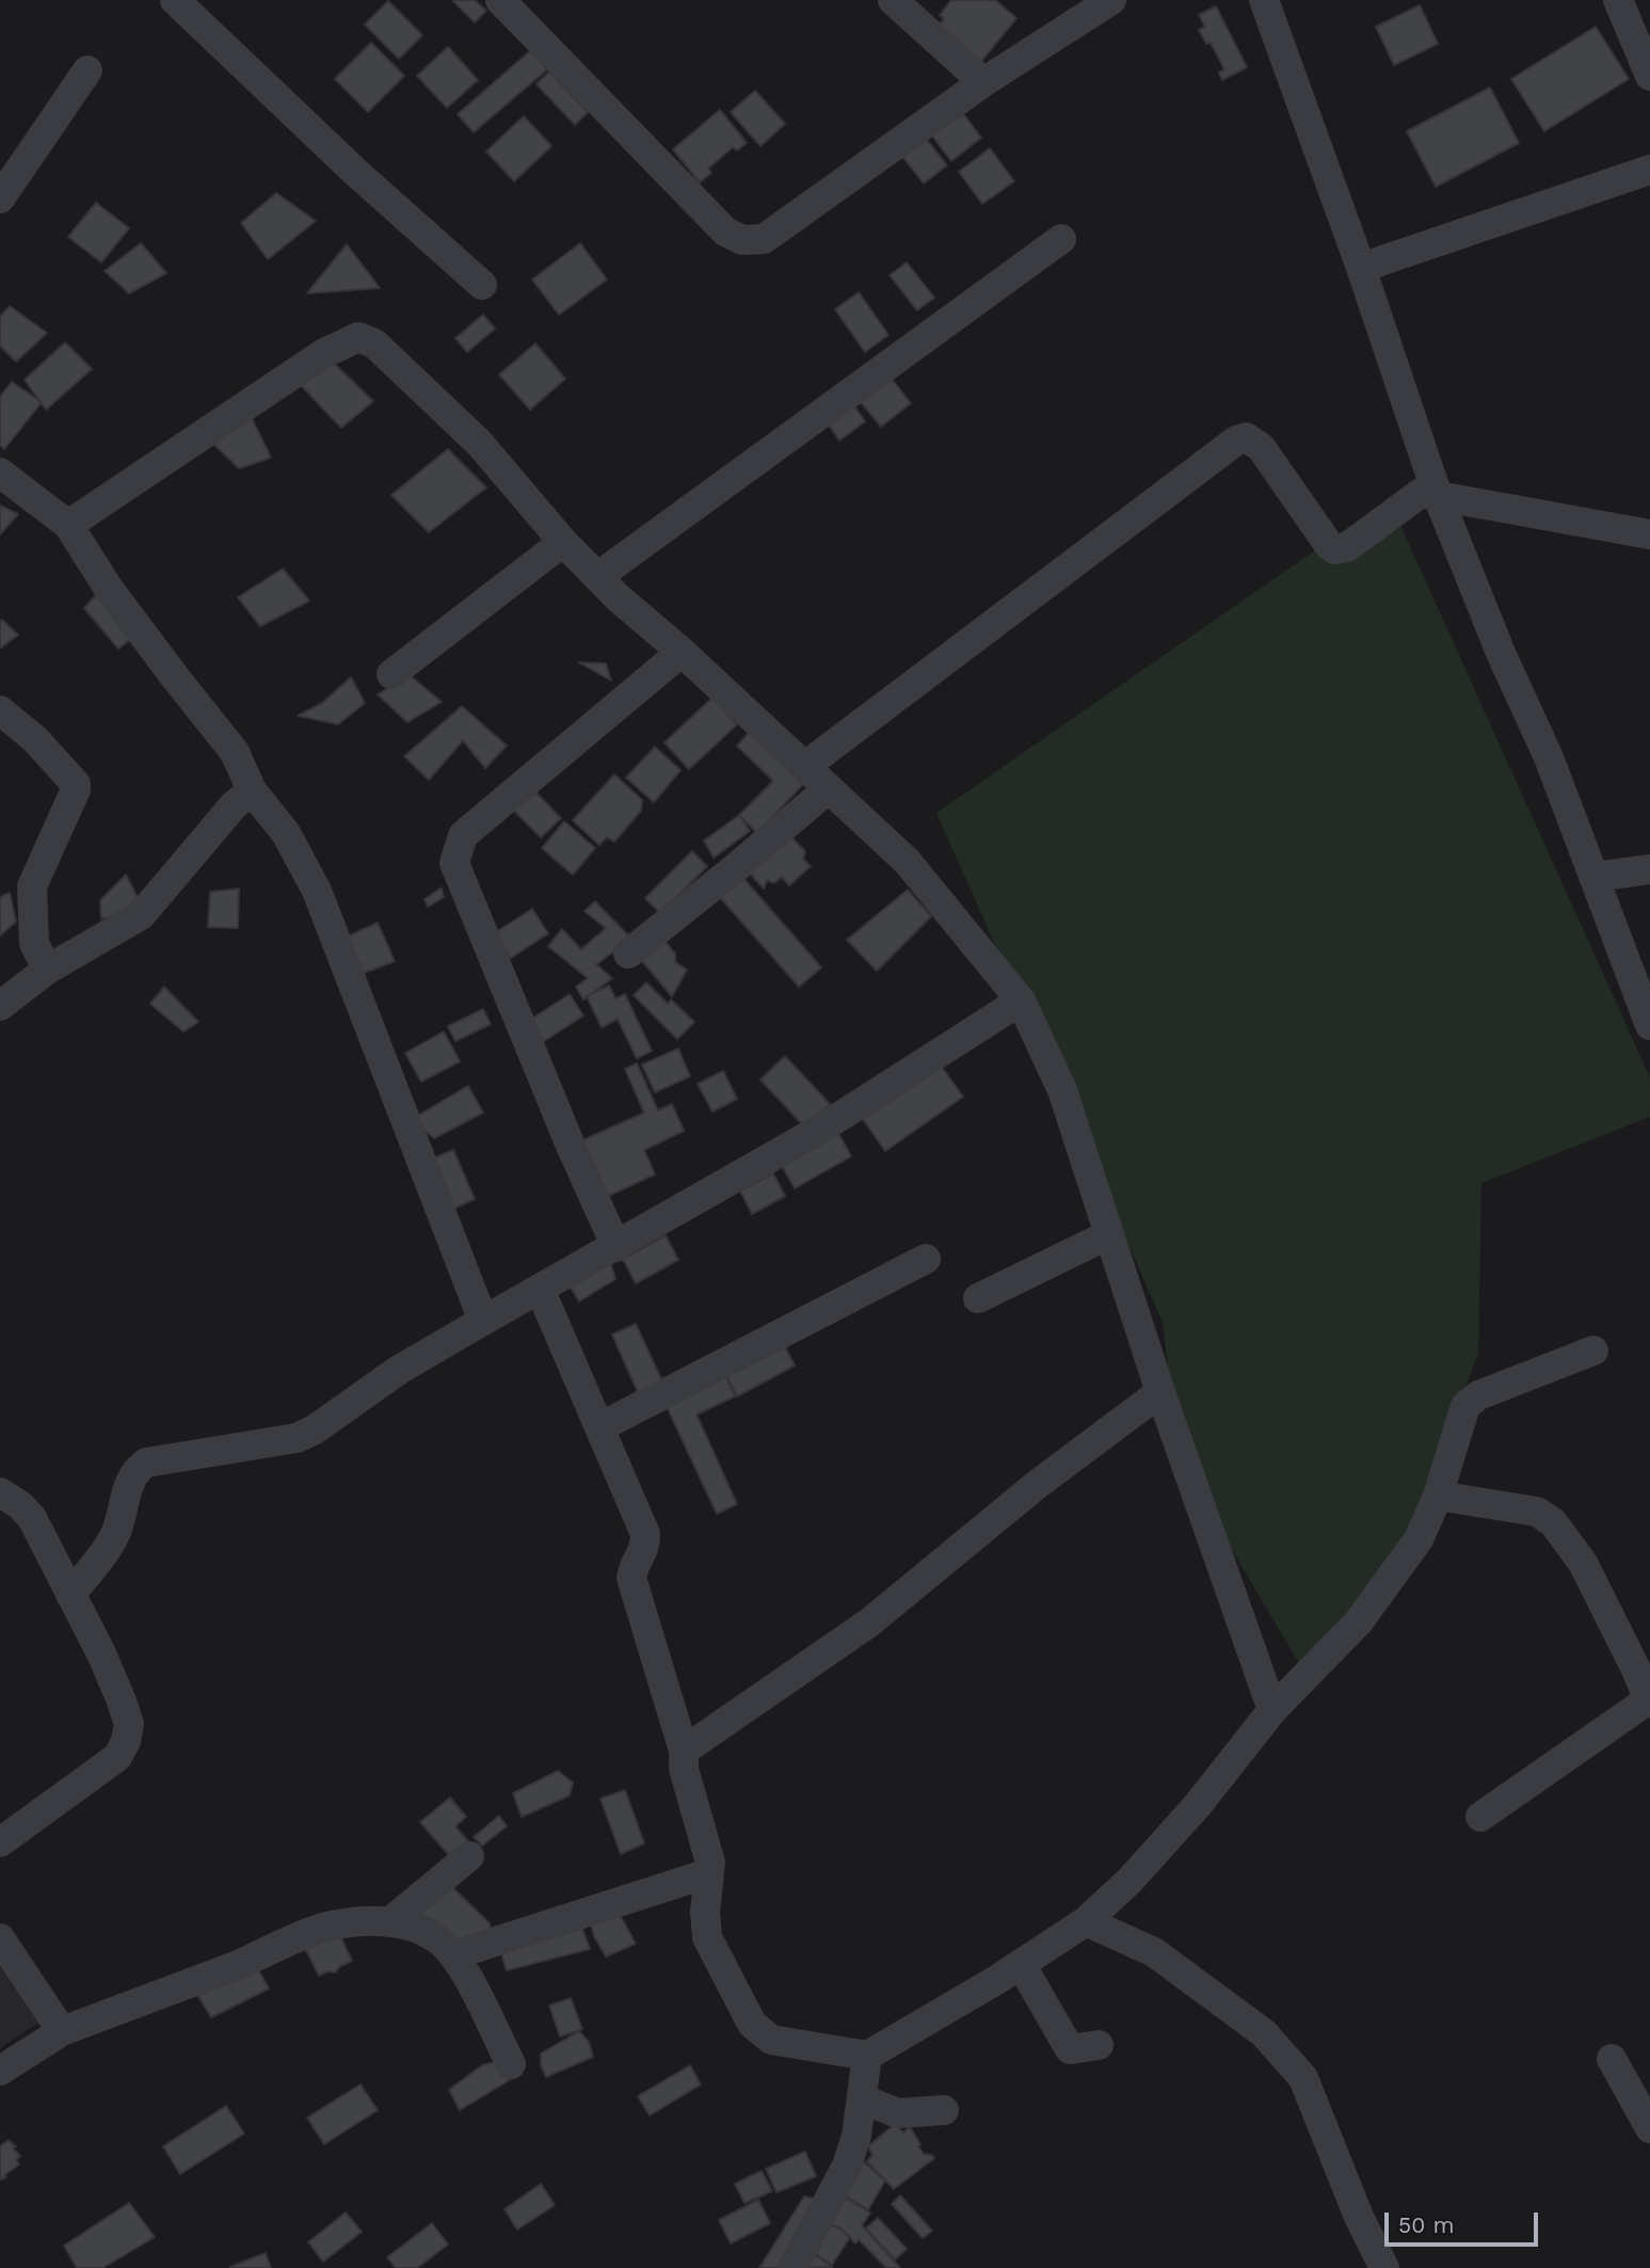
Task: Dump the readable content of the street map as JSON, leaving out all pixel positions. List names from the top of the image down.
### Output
{
  "scale_bar": "50 m"
}
